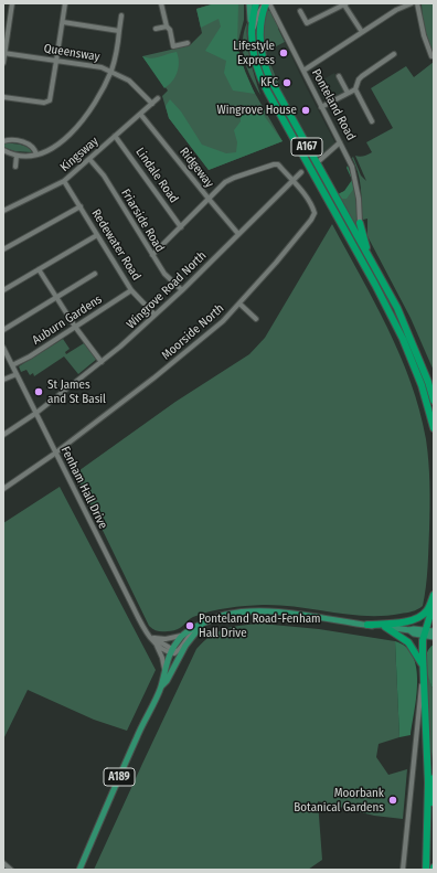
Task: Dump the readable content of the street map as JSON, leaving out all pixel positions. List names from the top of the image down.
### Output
{
  "streets": {
    "highway": ["A167"],
    "main road": ["A189"],
    "street": [
      "Queensway",
      "Ponteland Road",
      "Kingsway",
      "Ridgeway",
      "Lindale Road",
      "Friarside Road",
      "Redewater Road",
      "Wingrove Road North",
      "Auburn Gardens",
      "Moorside North",
      "Fenham Hall Drive"
    ]
  },
  "crossings": [
    ["Queensway", "Kingsway"],
    ["Ponteland Road", "A167"],
    ["Kingsway", "Ridgeway"],
    ["Kingsway", "Lindale Road"],
    ["Kingsway", "Friarside Road"],
    ["Kingsway", "Redewater Road"],
    ["Ridgeway", "Wingrove Road North"],
    ["Friarside Road", "Wingrove Road North"],
    ["Redewater Road", "Wingrove Road North"],
    ["Redewater Road", "Auburn Gardens"],
    ["Wingrove Road North", "Moorside North"],
    ["Wingrove Road North", "Fenham Hall Drive"],
    ["Auburn Gardens", "Fenham Hall Drive"],
    ["Moorside North", "Fenham Hall Drive"],
    ["Fenham Hall Drive", "A189"]
  ],
  "places": [
    "Lifestyle Express",
    "KFC",
    "Wingrove House",
    "St James and St Basil",
    "Ponteland Road-Fenham Hall Drive",
    "Moorbank Botanical Gardens"
  ]
}
